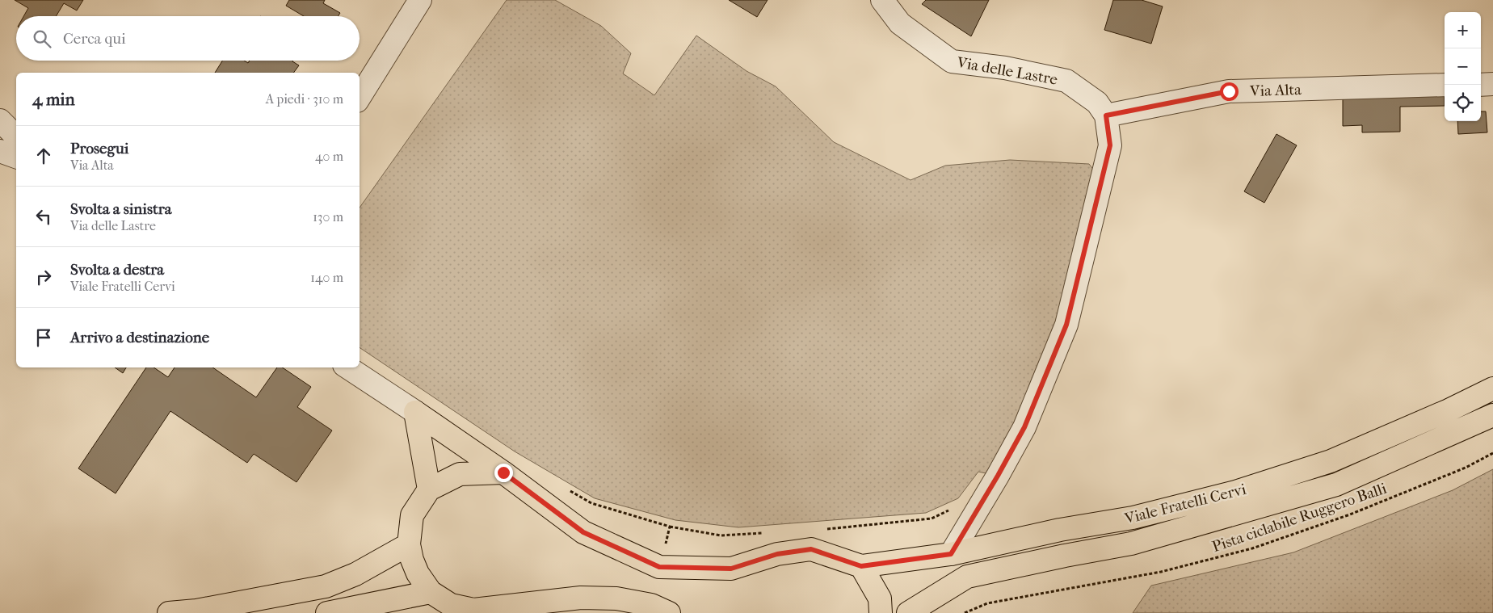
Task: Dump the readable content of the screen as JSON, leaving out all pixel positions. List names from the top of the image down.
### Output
{
  "streets": {
    "main road": ["Viale Fratelli Cervi"],
    "street": ["Via delle Lastre", "Via Alta"],
    "path": ["Pista ciclabile Ruggero Balli"]
  },
  "crossings": [
    ["Via delle Lastre", "Via Alta"]
  ],
  "page": {
    "map_buttons": ["+", "−"],
    "search": "Cerca qui",
    "heading": ["4 min", "A piedi · 310 m"],
    "list": [
      ["Prosegui", "Via Alta", "40 m"],
      ["Svolta a sinistra", "Via delle Lastre", "130 m"],
      ["Svolta a destra", "Viale Fratelli Cervi", "140 m"],
      "Arrivo a destinazione"
    ]
  }
}
